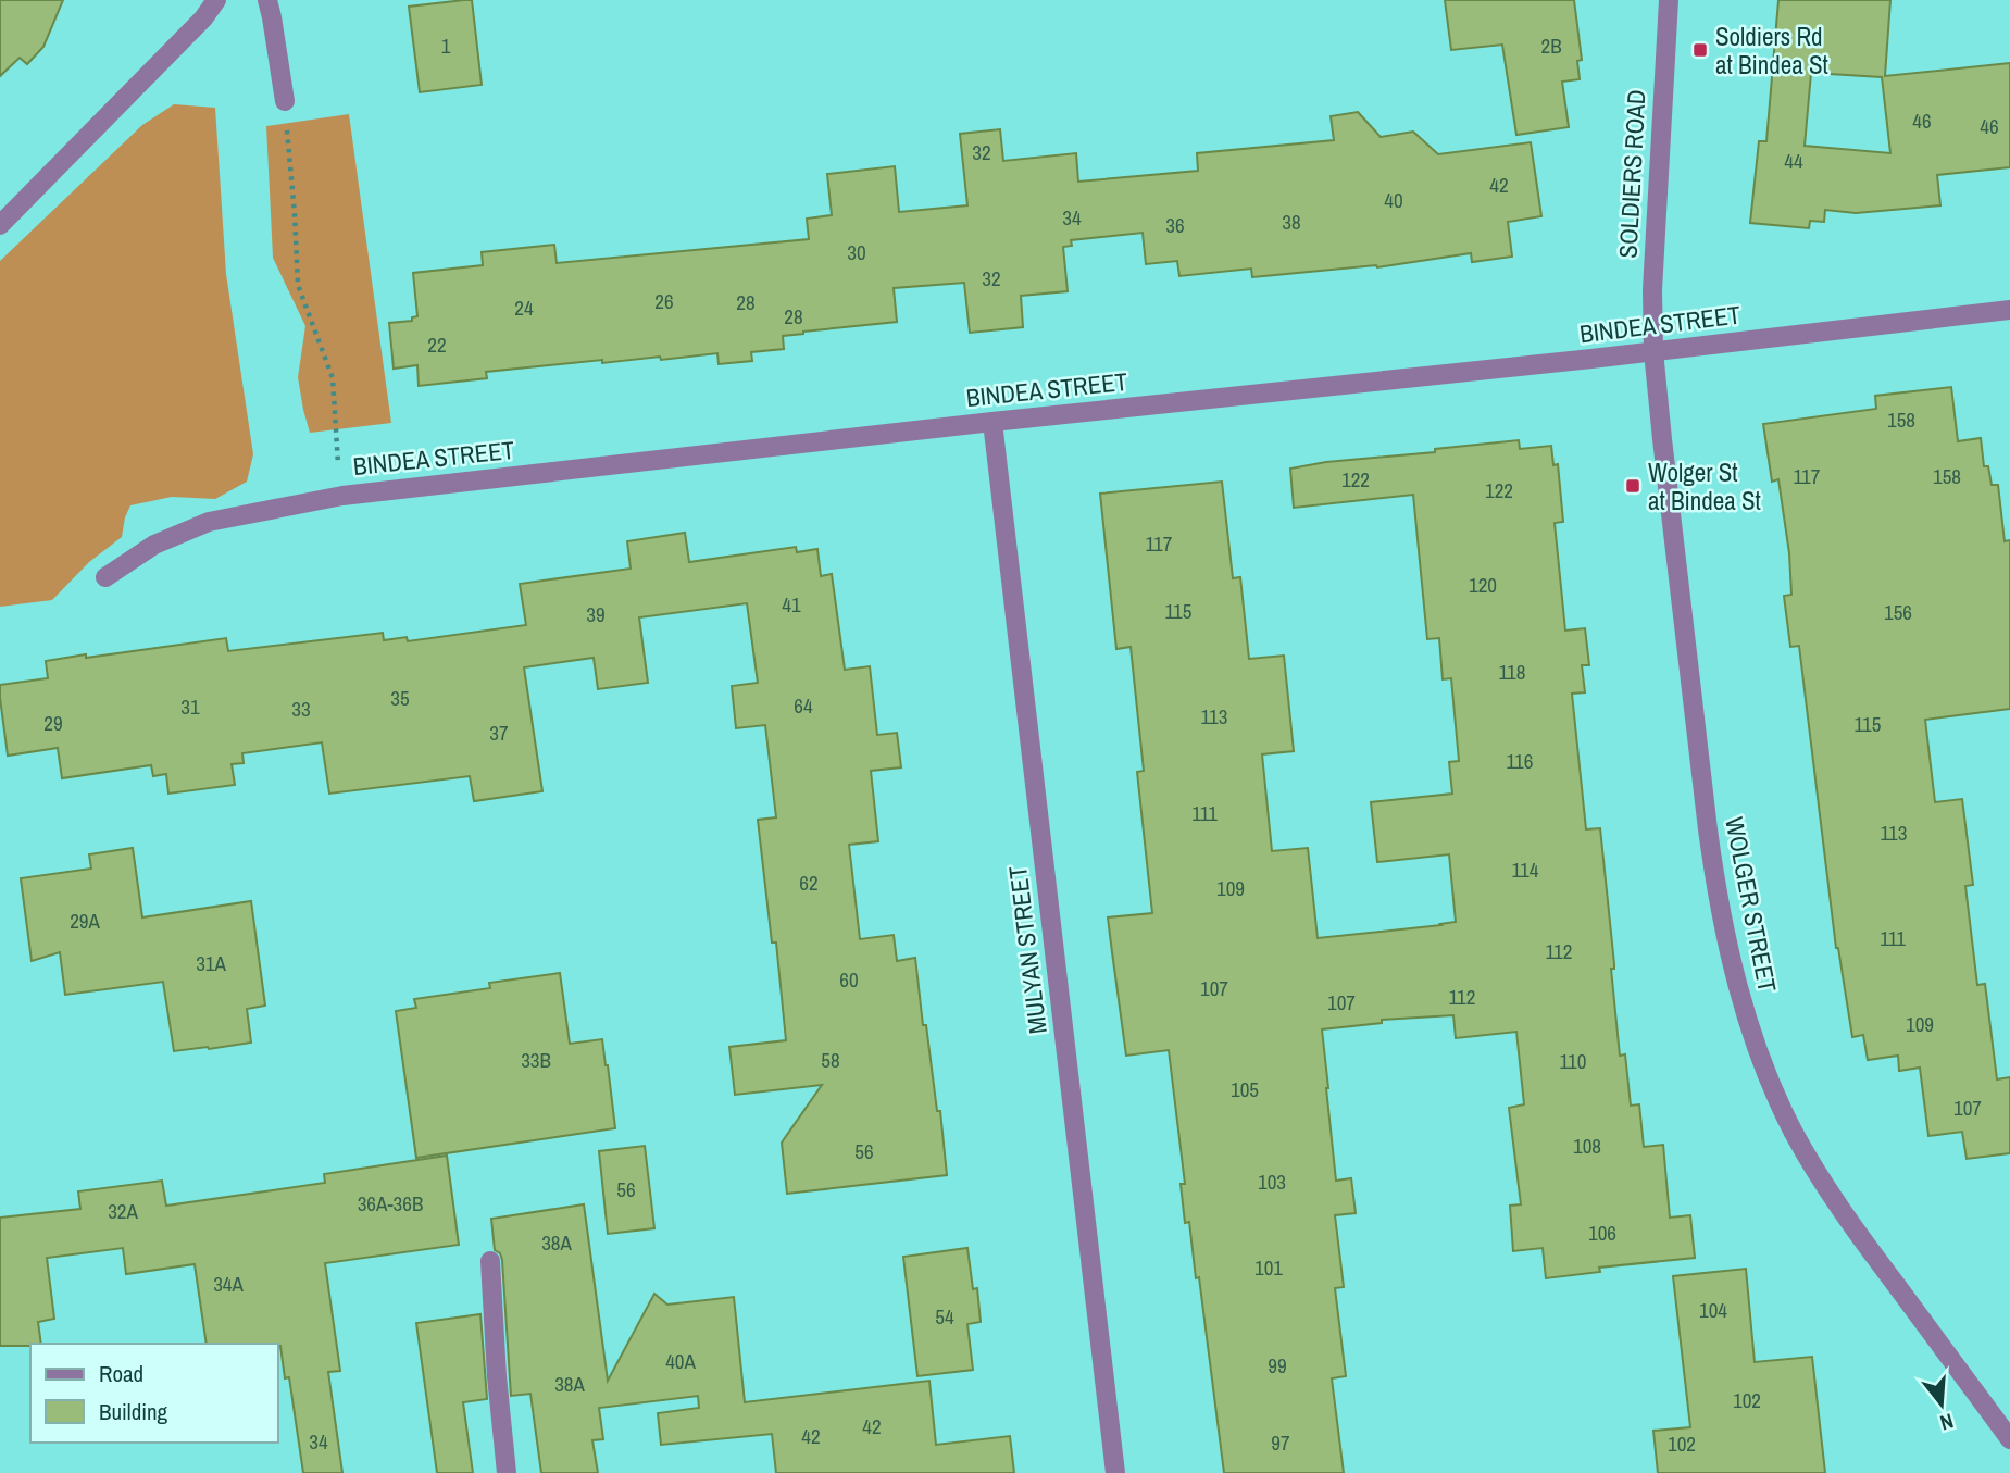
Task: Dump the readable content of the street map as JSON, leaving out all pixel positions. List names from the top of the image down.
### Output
{
  "streets": {
    "street": [
      "SOLDIERS ROAD",
      "BINDEA STREET",
      "WOLGER STREET",
      "MULYAN STREET"
    ]
  },
  "crossings": [
    ["SOLDIERS ROAD", "BINDEA STREET"],
    ["SOLDIERS ROAD", "WOLGER STREET"],
    ["BINDEA STREET", "WOLGER STREET"],
    ["BINDEA STREET", "MULYAN STREET"]
  ],
  "places": {
    "transit": ["Soldiers Rd at Bindea St", "Wolger St at Bindea St"]
  },
  "house_numbers": [
    "1",
    "2B",
    "46",
    "46",
    "32",
    "44",
    "42",
    "40",
    "34",
    "38",
    "36",
    "30",
    "32",
    "26",
    "28",
    "24",
    "28",
    "22",
    "158",
    "117",
    "158",
    "122",
    "122",
    "117",
    "120",
    "41",
    "115",
    "156",
    "39",
    "118",
    "35",
    "64",
    "31",
    "33",
    "113",
    "29",
    "115",
    "37",
    "116",
    "111",
    "113",
    "114",
    "62",
    "109",
    "29A",
    "111",
    "112",
    "31A",
    "60",
    "107",
    "112",
    "107",
    "109",
    "33B",
    "58",
    "110",
    "105",
    "107",
    "108",
    "56",
    "103",
    "56",
    "36A-36B",
    "32A",
    "106",
    "38A",
    "101",
    "34A",
    "104",
    "54",
    "40A",
    "99",
    "38A",
    "102",
    "42",
    "42",
    "34",
    "97",
    "102"
  ],
  "legend": ["Road", "Building"],
  "north": "bottom"
}
